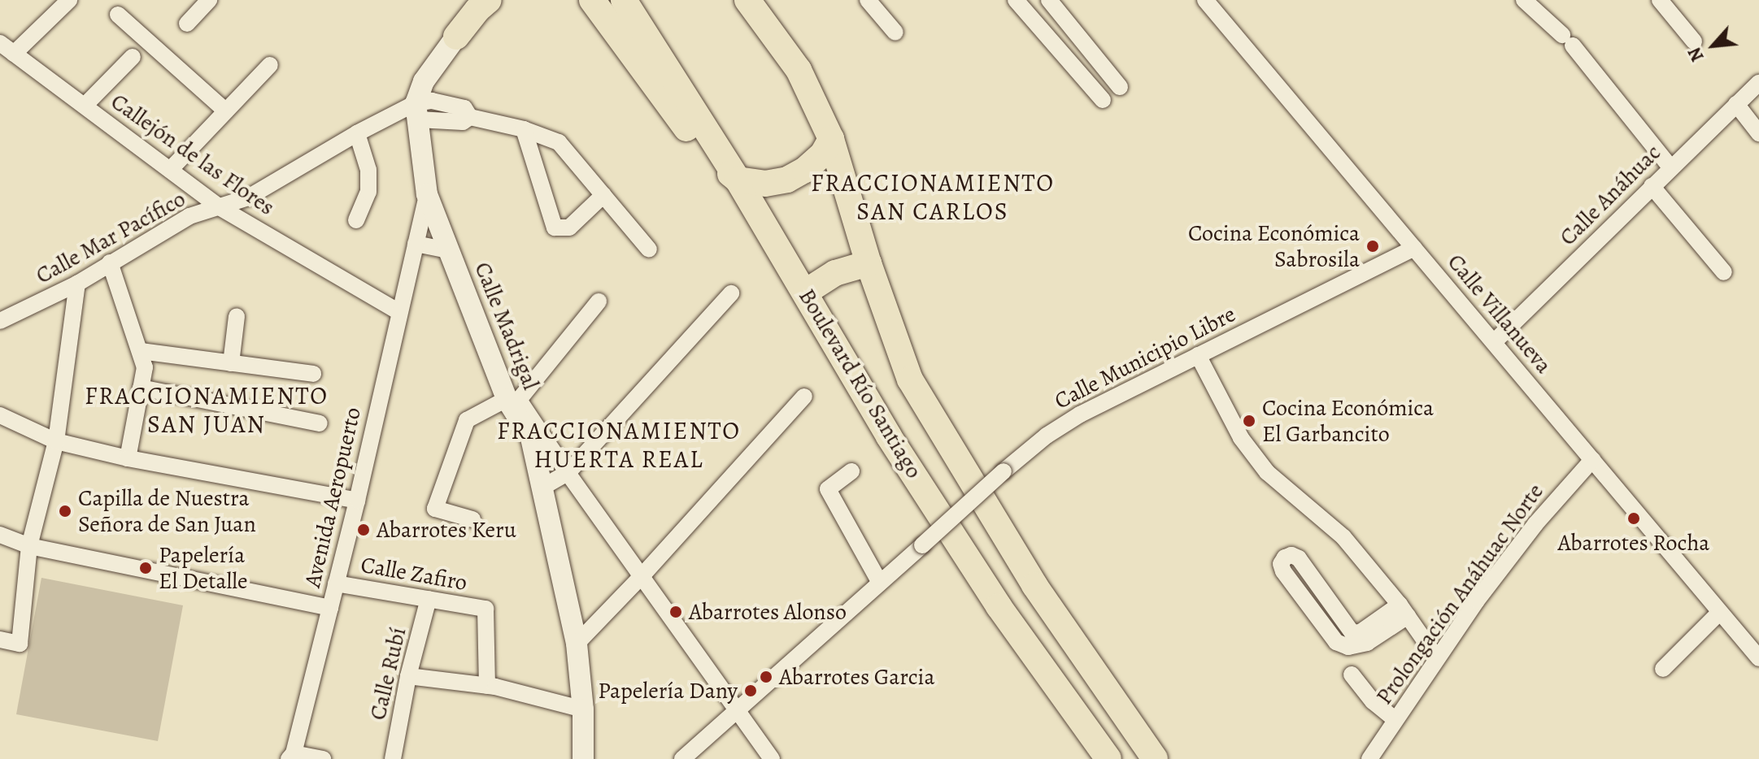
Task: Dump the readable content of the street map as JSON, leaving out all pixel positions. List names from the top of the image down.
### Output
{
  "streets": {
    "main road": ["Boulevard Río Santiago"],
    "street": [
      "Callejón de las Flores",
      "Calle Anáhuac",
      "Calle Mar Pacífico",
      "Calle Villanueva",
      "Calle Madrigal",
      "Calle Municipio Libre",
      "Avenida Aeropuerto",
      "Calle Zafiro",
      "Prolongación Anáhuac Norte",
      "Calle Rubí"
    ]
  },
  "crossings": [
    ["Callejón de las Flores", "Calle Mar Pacífico"],
    ["Callejón de las Flores", "Avenida Aeropuerto"],
    ["Calle Anáhuac", "Calle Villanueva"],
    ["Calle Mar Pacífico", "Calle Madrigal"],
    ["Calle Villanueva", "Calle Municipio Libre"],
    ["Calle Villanueva", "Prolongación Anáhuac Norte"],
    ["Calle Madrigal", "Avenida Aeropuerto"],
    ["Avenida Aeropuerto", "Calle Zafiro"],
    ["Calle Zafiro", "Calle Rubí"]
  ],
  "districts": ["FRACCIONAMIENTO SAN CARLOS", "FRACCIONAMIENTO SAN JUAN", "FRACCIONAMIENTO HUERTA REAL"],
  "places": [
    "Cocina Económica Sabrosila",
    "Cocina Económica El Garbancito",
    "Capilla de Nuestra Señora de San Juan",
    "Abarrotes Rocha",
    "Abarrotes Keru",
    "Papelería El Detalle",
    "Abarrotes Alonso",
    "Abarrotes Garcia",
    "Papelería Dany"
  ],
  "north": "bottom left"
}
